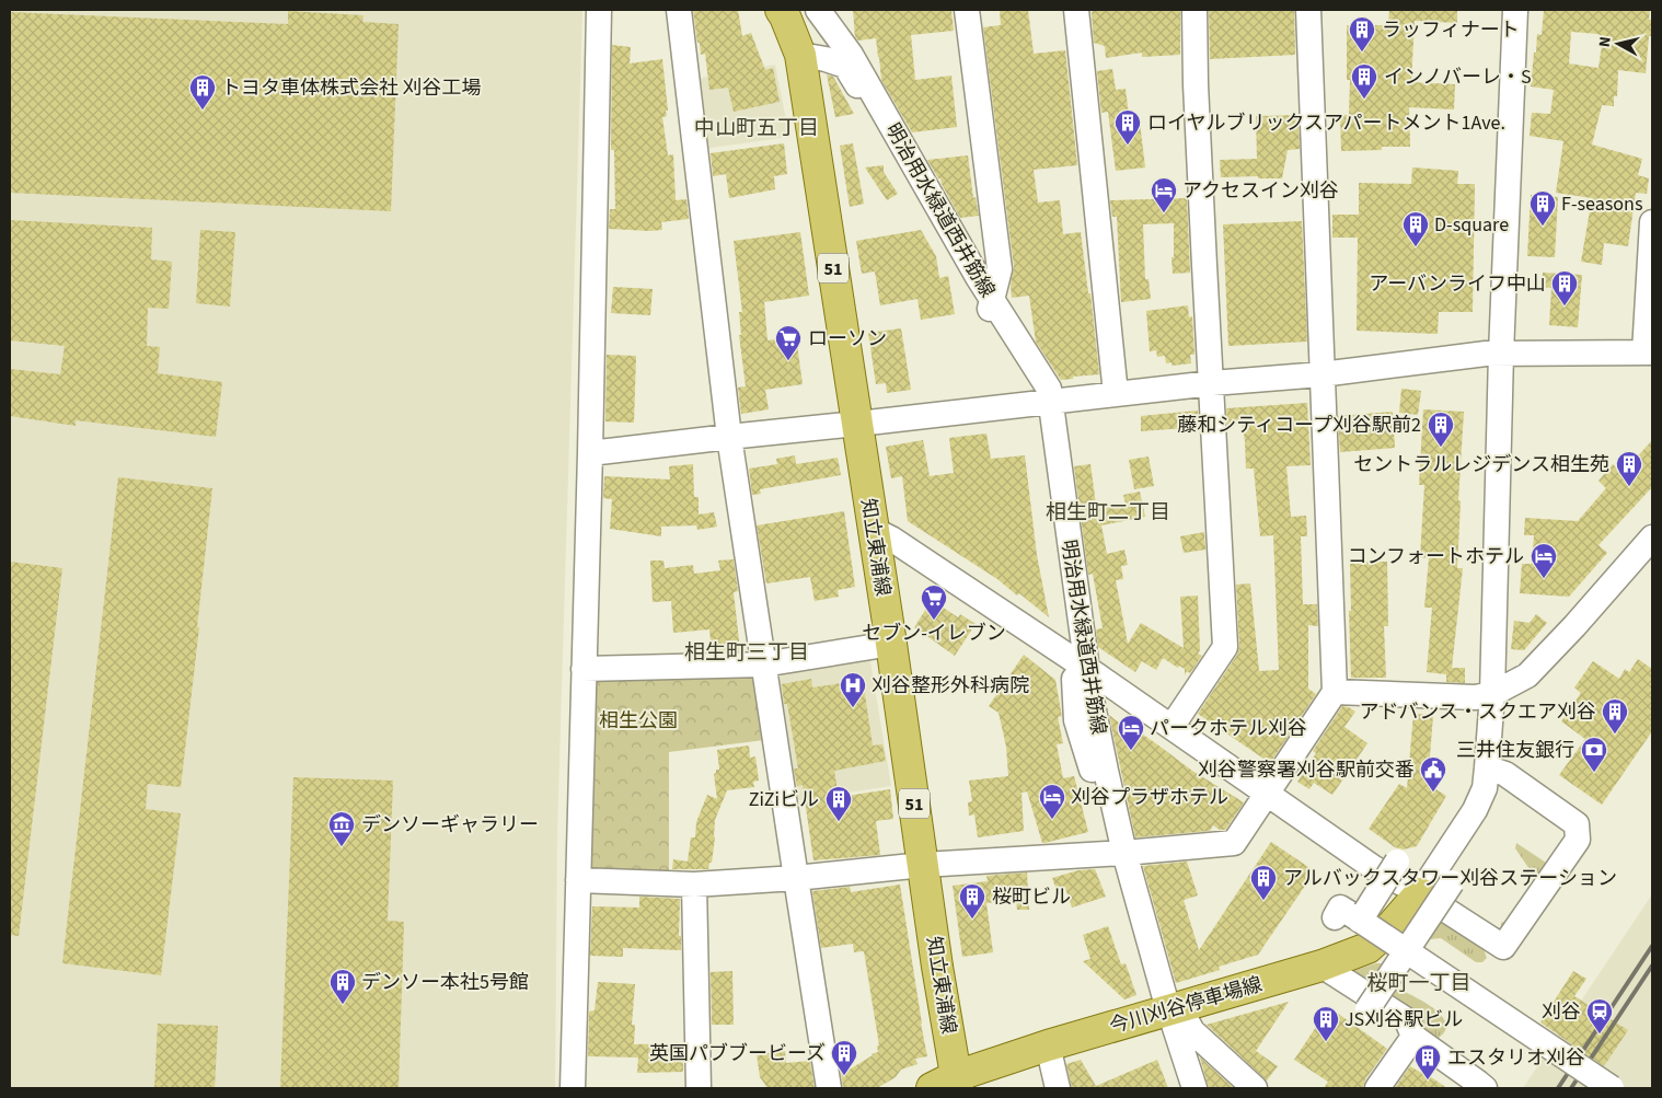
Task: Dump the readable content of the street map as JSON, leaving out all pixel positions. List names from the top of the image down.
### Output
{
  "streets": {
    "main road": ["51", "知立東浦線", "今川刈谷停車場線"],
    "street": ["明治用水緑道西井筋線"]
  },
  "crossings": [
    ["知立東浦線", "今川刈谷停車場線"]
  ],
  "districts": [
    "中山町五丁目",
    "相生町二丁目",
    "相生町三丁目",
    "桜町一丁目"
  ],
  "parks": ["相生公園"],
  "places": {
    "building": [
      "ラッフィナート",
      "インノバーレ・S",
      "トヨタ車体株式会社 刈谷工場",
      "ロイヤルブリックスアパートメント1Ave.",
      "F-seasons",
      "D-square",
      "アーバンライフ中山",
      "藤和シティコープ刈谷駅前2",
      "セントラルレジデンス相生苑",
      "アドバンス・スクエア刈谷",
      "ZiZiビル",
      "アルバックスタワー刈谷ステーション",
      "桜町ビル",
      "デンソー本社5号館",
      "JS刈谷駅ビル",
      "英国パブブービーズ",
      "エスタリオ刈谷"
    ],
    "hotel": [
      "アクセスイン刈谷",
      "コンフォートホテル",
      "パークホテル刈谷",
      "刈谷プラザホテル"
    ],
    "supermarket": ["ローソン", "セブン-イレブン"],
    "hospital": ["刈谷整形外科病院"],
    "bank": ["三井住友銀行"],
    "public building": ["刈谷警察署刈谷駅前交番"],
    "museum": ["デンソーギャラリー"],
    "station": ["刈谷"]
  },
  "north": "left"
}
